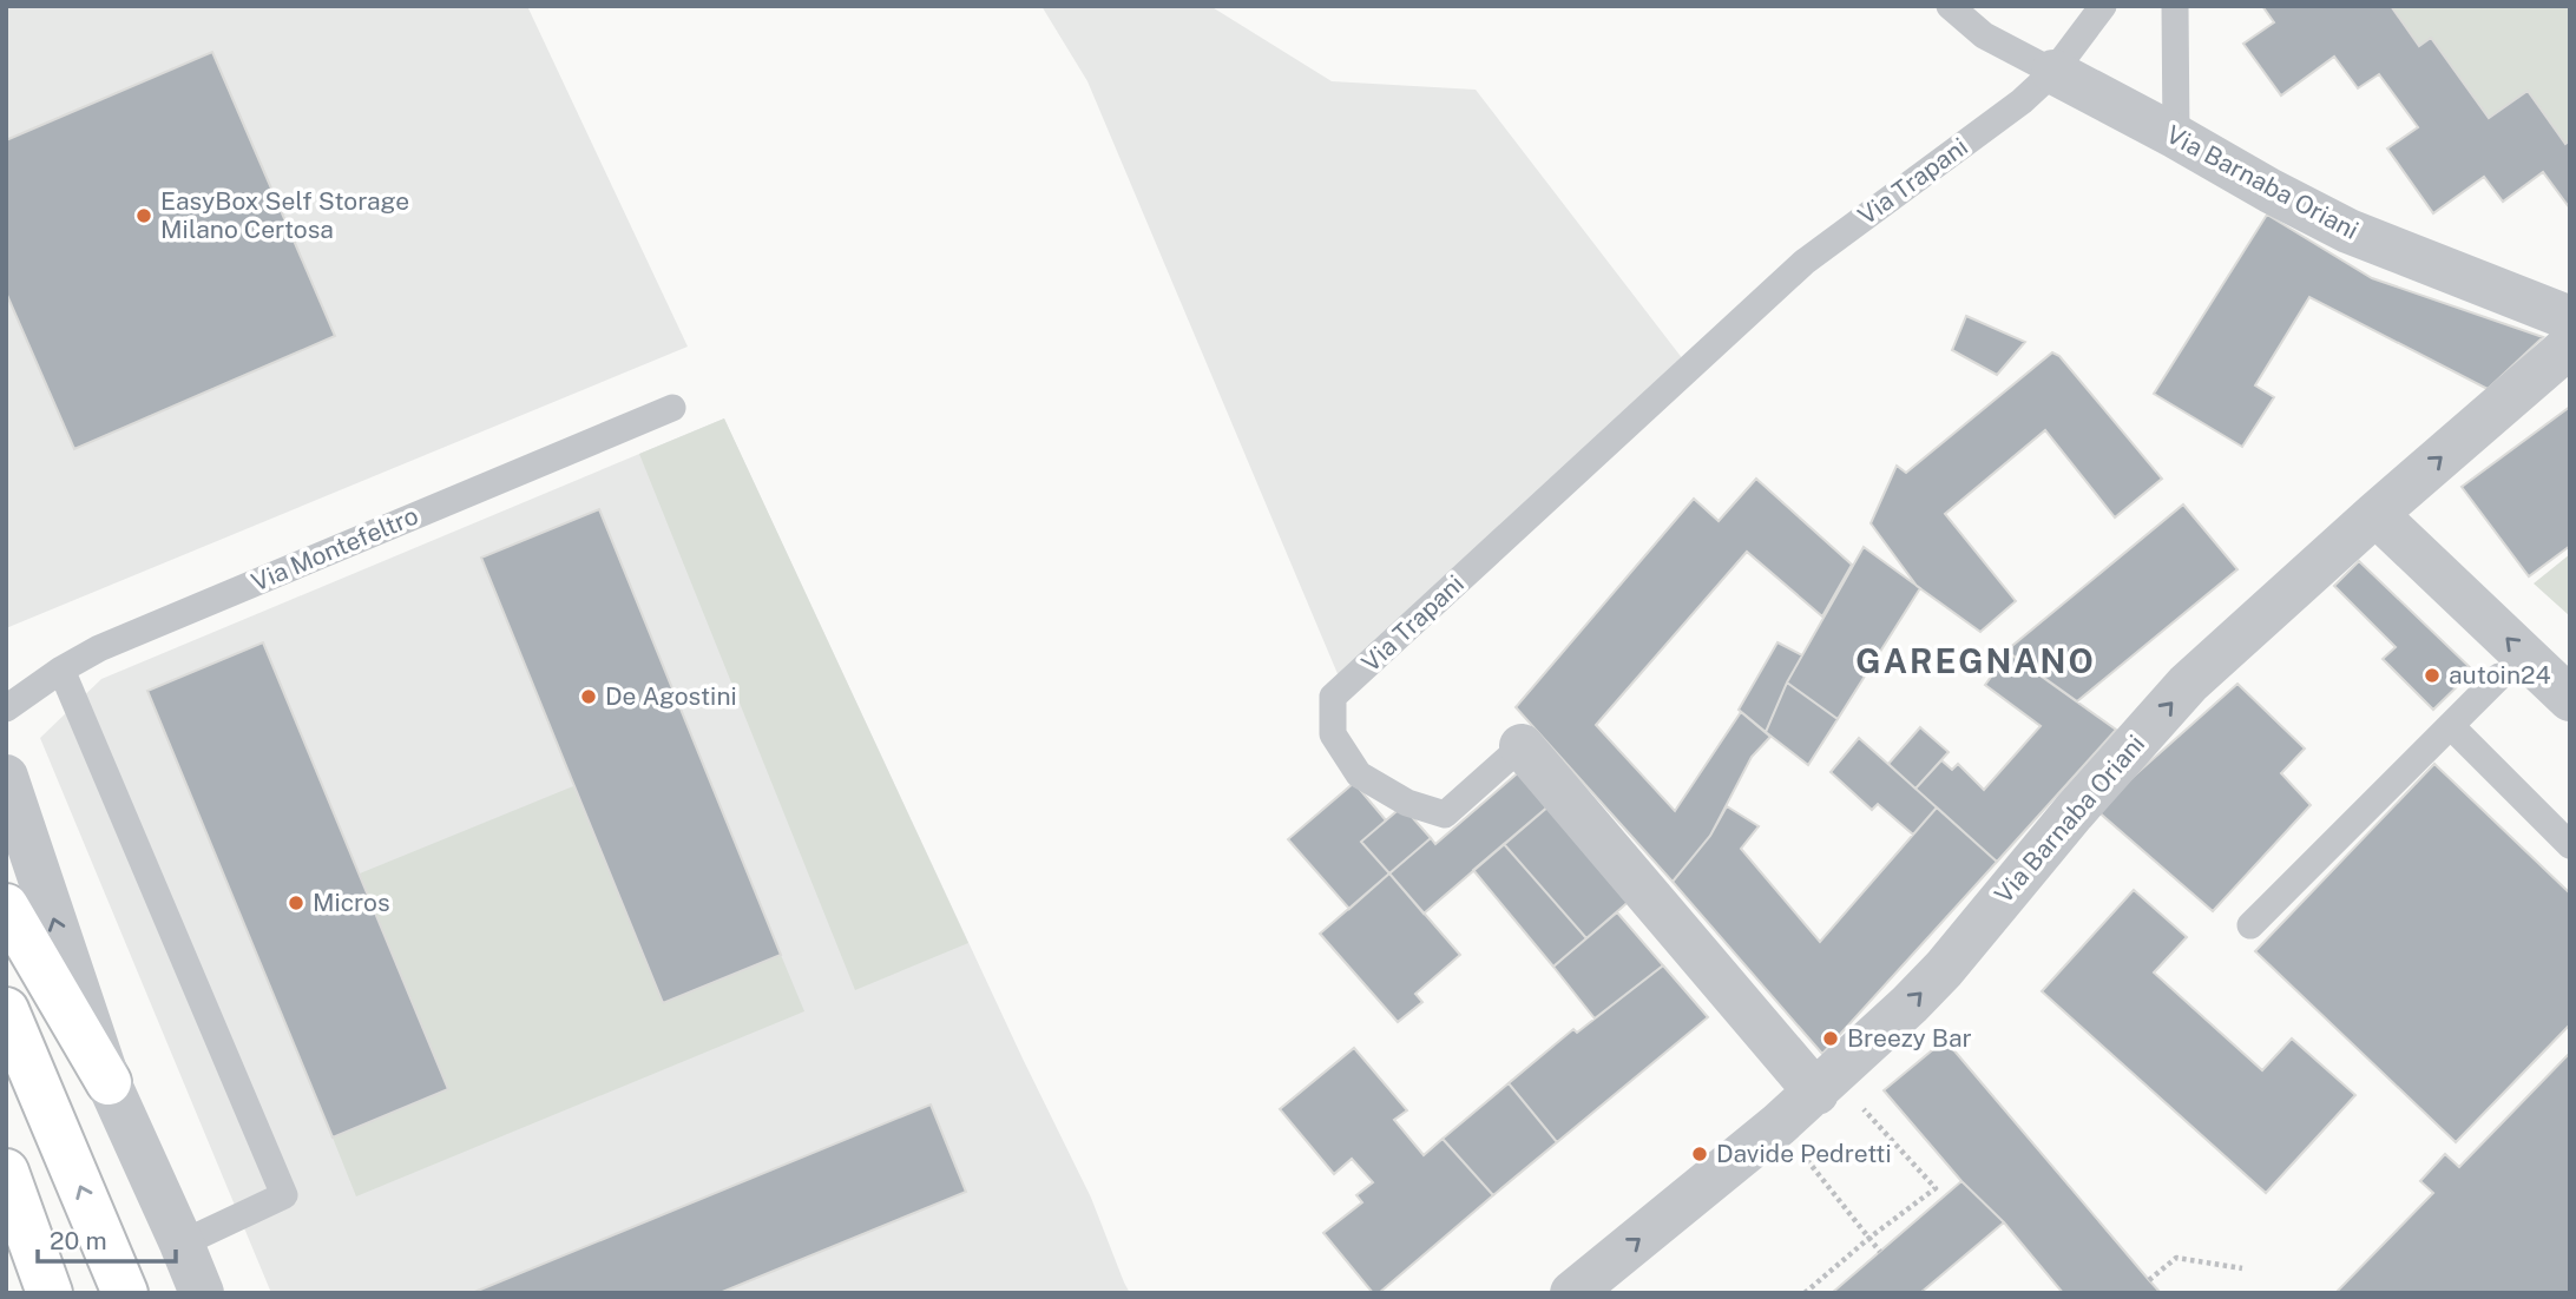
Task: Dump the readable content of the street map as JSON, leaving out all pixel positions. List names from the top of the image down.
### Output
{
  "streets": {
    "street": ["Via Trapani", "Via Barnaba Oriani"],
    "lane": ["Via Montefeltro"]
  },
  "crossings": [
    ["Via Trapani", "Via Barnaba Oriani"]
  ],
  "one_way": ["Via Barnaba Oriani"],
  "districts": ["GAREGNANO"],
  "places": [
    "EasyBox Self Storage Milano Certosa",
    "autoin24",
    "De Agostini",
    "Micros",
    "Breezy Bar",
    "Davide Pedretti"
  ],
  "scale_bar": "20 m"
}
